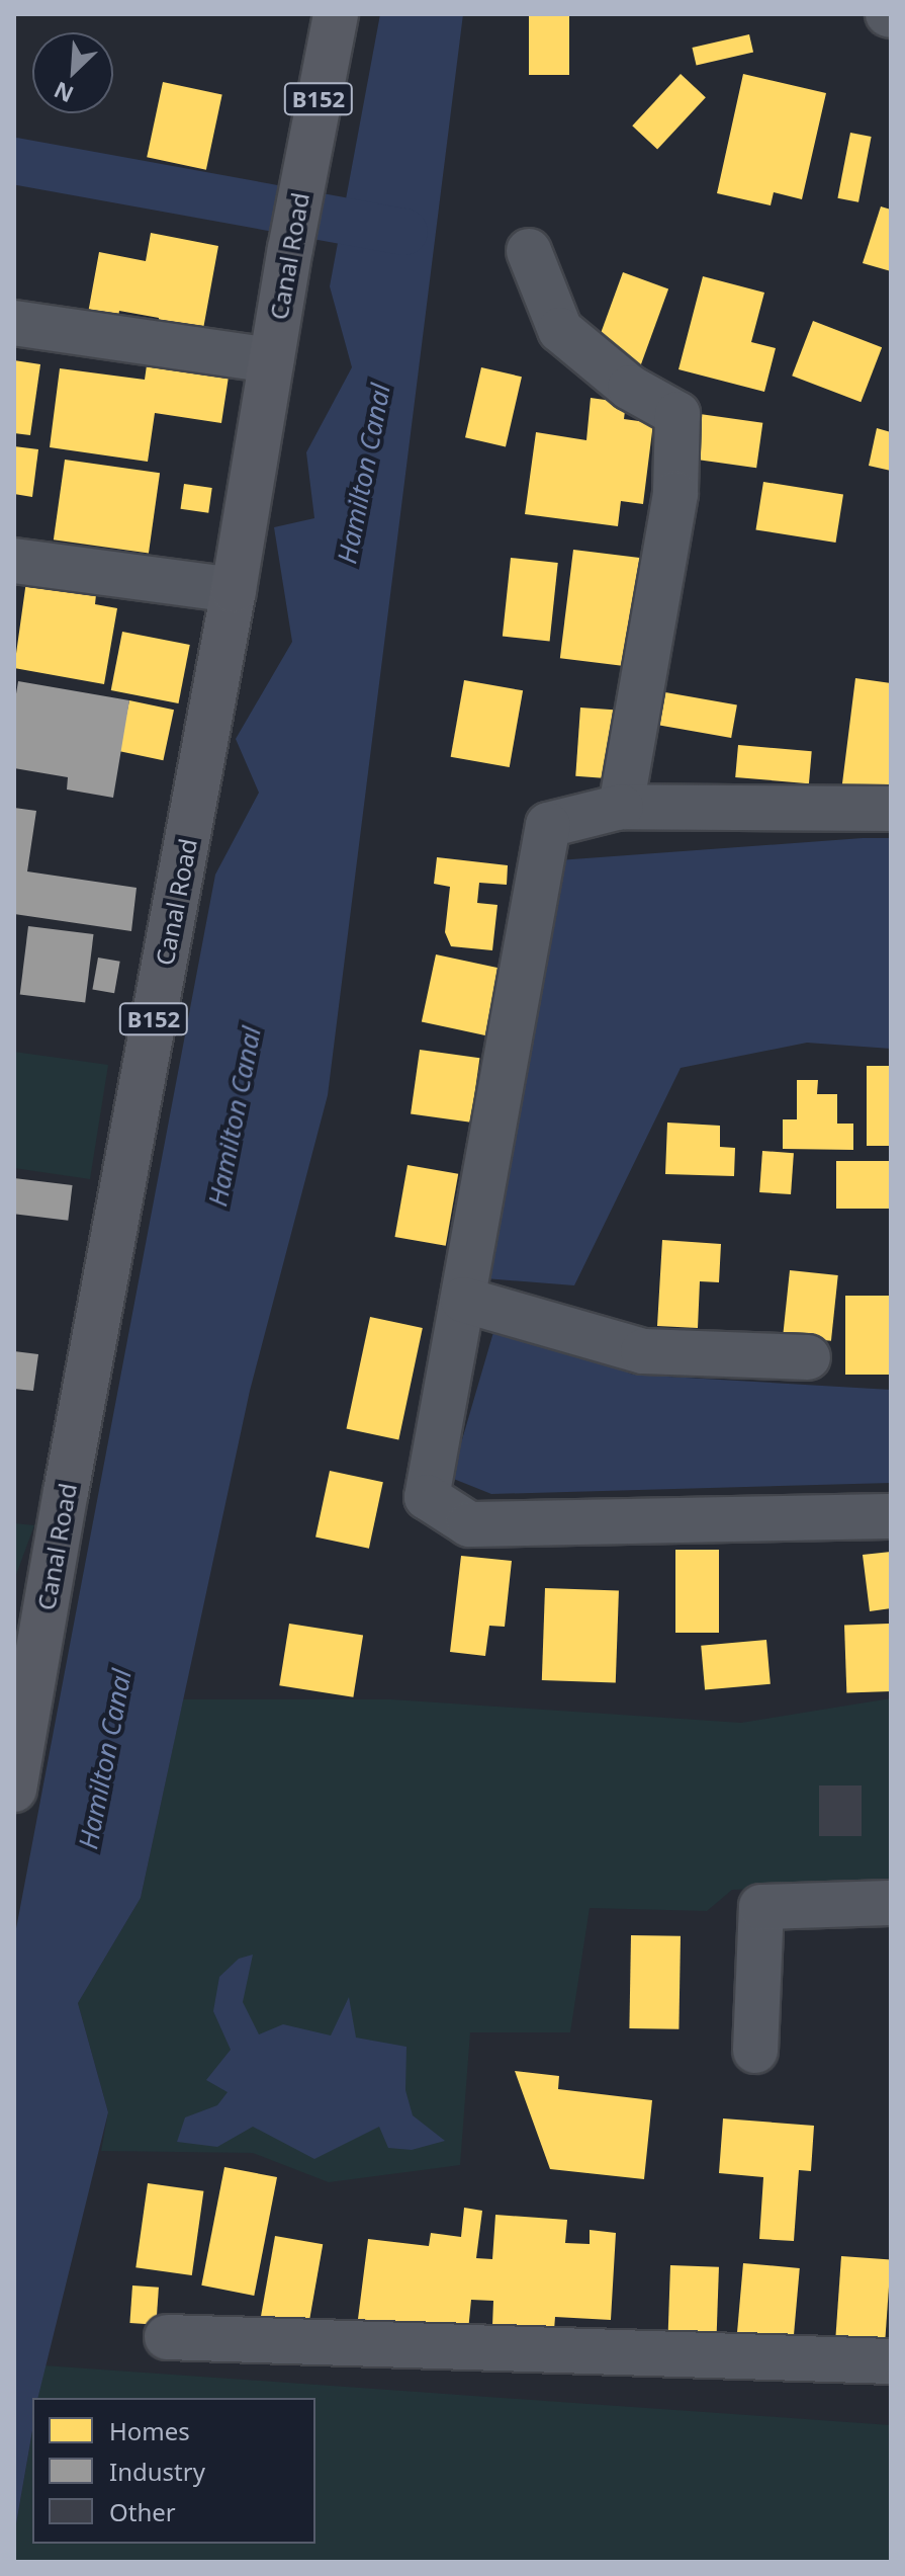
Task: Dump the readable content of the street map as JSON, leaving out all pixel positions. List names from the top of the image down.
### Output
{
  "streets": {
    "main road": ["B152", "Canal Road"]
  },
  "water": ["Hamilton Canal"],
  "legend": ["Homes", "Industry", "Other"],
  "north": "bottom left"
}
